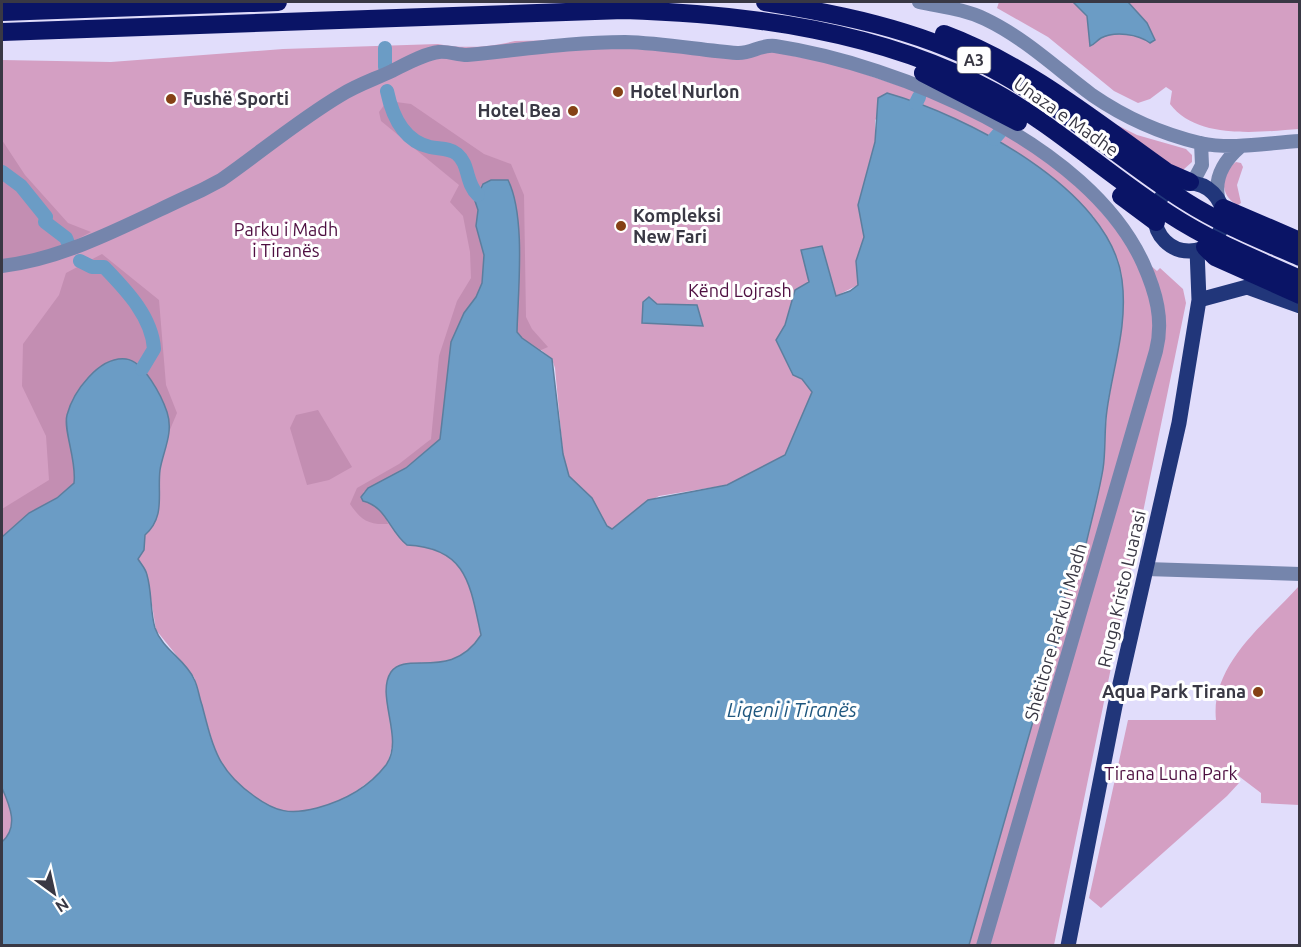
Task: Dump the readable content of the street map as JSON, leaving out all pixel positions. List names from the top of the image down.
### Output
{
  "streets": {
    "highway": ["A3", "Unaza e Madhe"],
    "main road": ["Rruga Kristo Luarasi"],
    "street": ["Shëtitore Parku i Madh"]
  },
  "water": ["Liqeni i Tiranës"],
  "parks": ["Parku i Madh i Tiranës", "Kënd Lojrash", "Tirana Luna Park"],
  "places": [
    "Hotel Nurlon",
    "Fushë Sporti",
    "Hotel Bea",
    "Kompleksi New Fari",
    "Aqua Park Tirana"
  ],
  "north": "bottom right"
}
